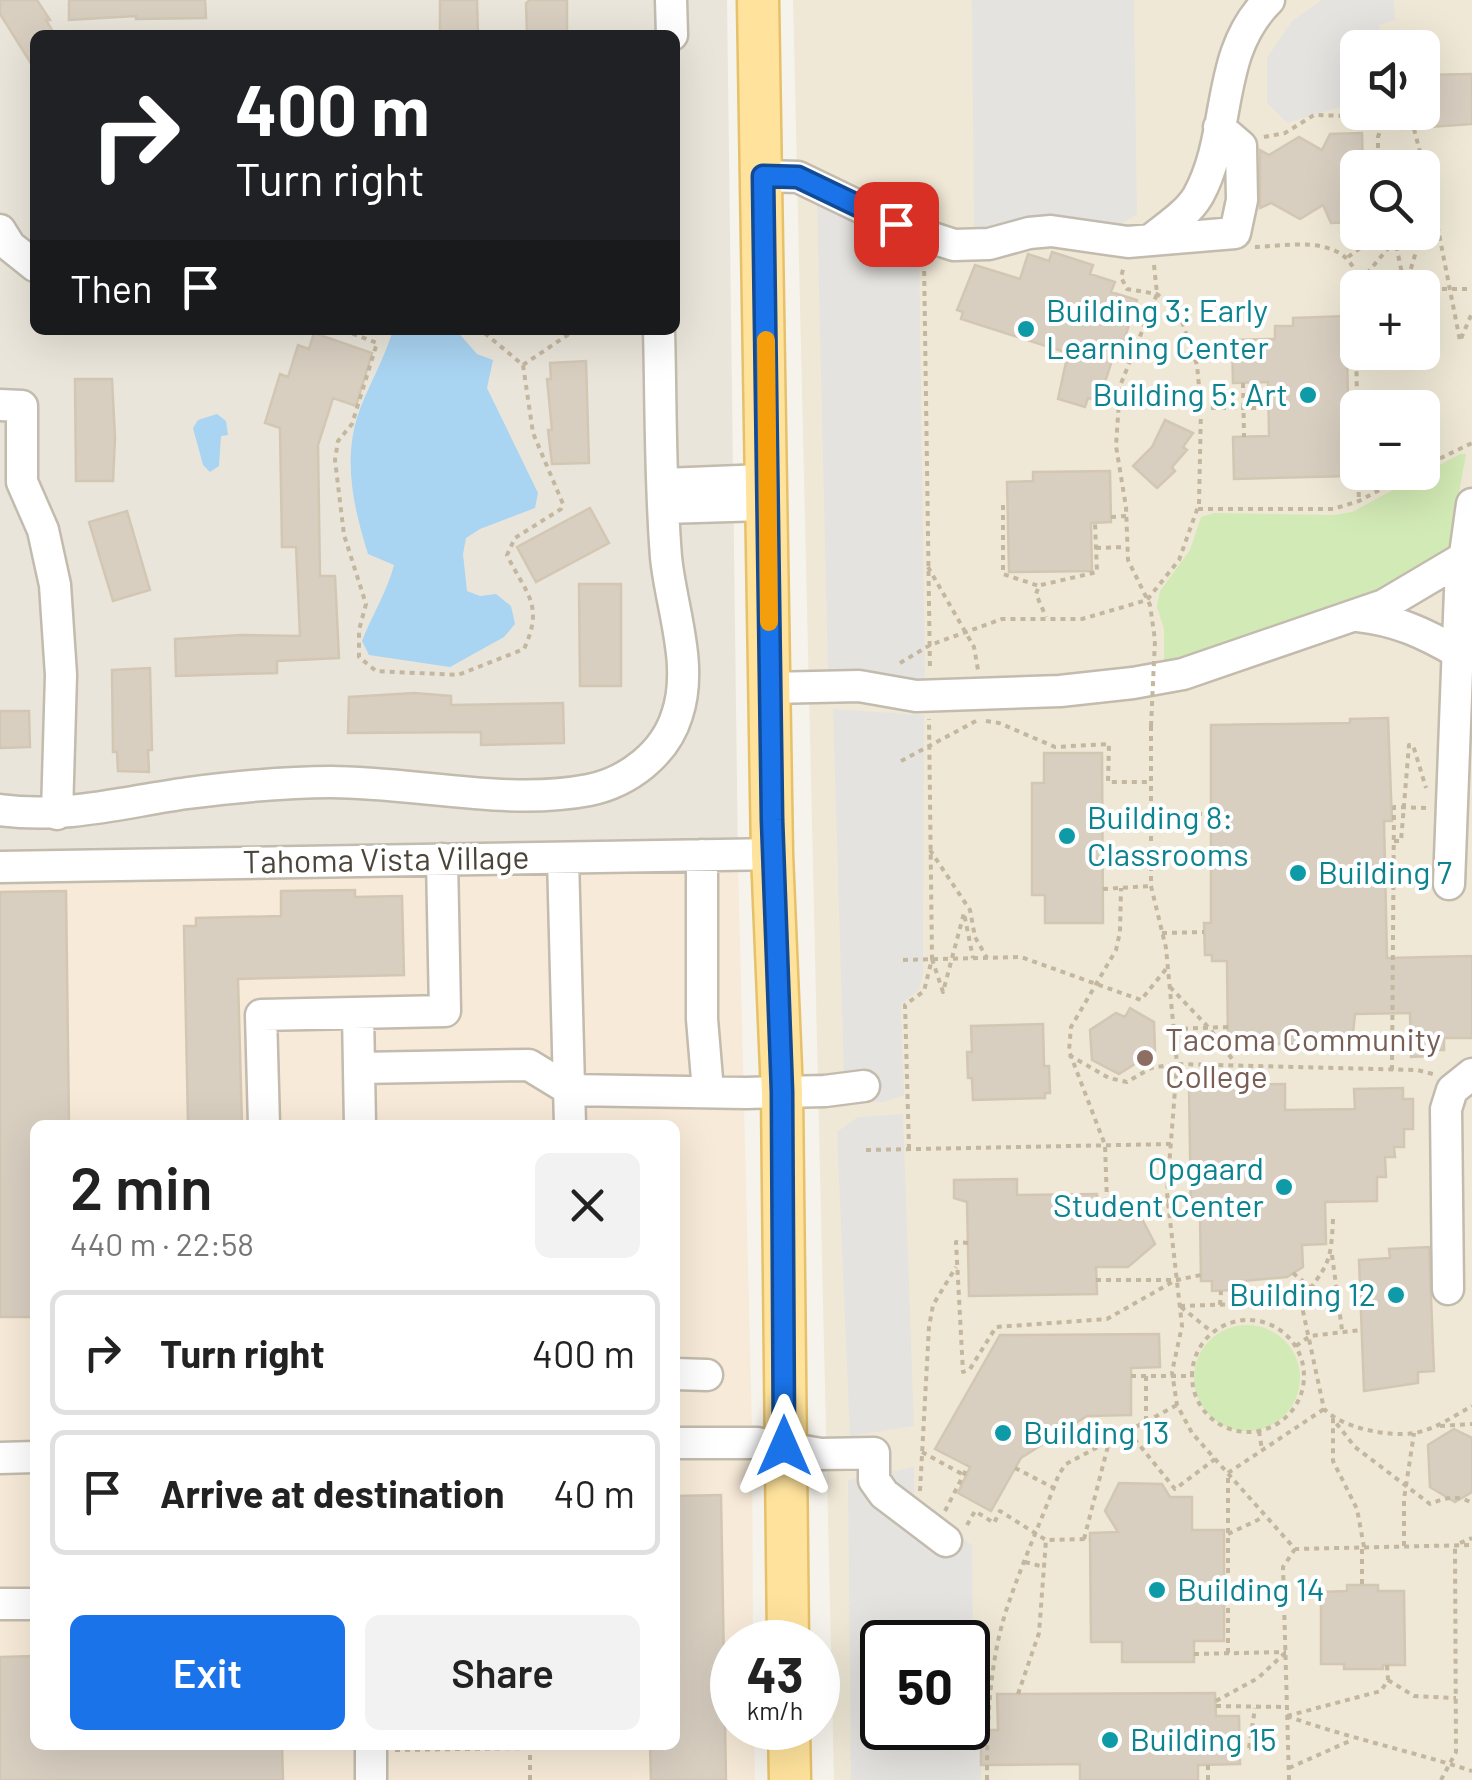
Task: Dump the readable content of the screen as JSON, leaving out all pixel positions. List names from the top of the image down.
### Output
{
  "streets": {
    "lane": ["Tahoma Vista Village"]
  },
  "places": [
    "Building 3: Early Learning Center",
    "Building 5: Art",
    "Building 8: Classrooms",
    "Building 7",
    "Tacoma Community College",
    "Opgaard Student Center",
    "Building 12",
    "Building 13",
    "Building 14",
    "Building 15"
  ],
  "page": {
    "map_buttons": ["+", "−"],
    "turn": ["400 m", "Turn right"],
    "then": "Then",
    "heading": ["2 min", "440 m · 22:58"],
    "list": [
      {
        "name": "Turn right",
        "value": "400 m"
      },
      {
        "name": "Arrive at destination",
        "value": "40 m"
      }
    ],
    "buttons": ["Exit", "Share"],
    "speed": "43 km/h",
    "limit": "50"
  }
}
